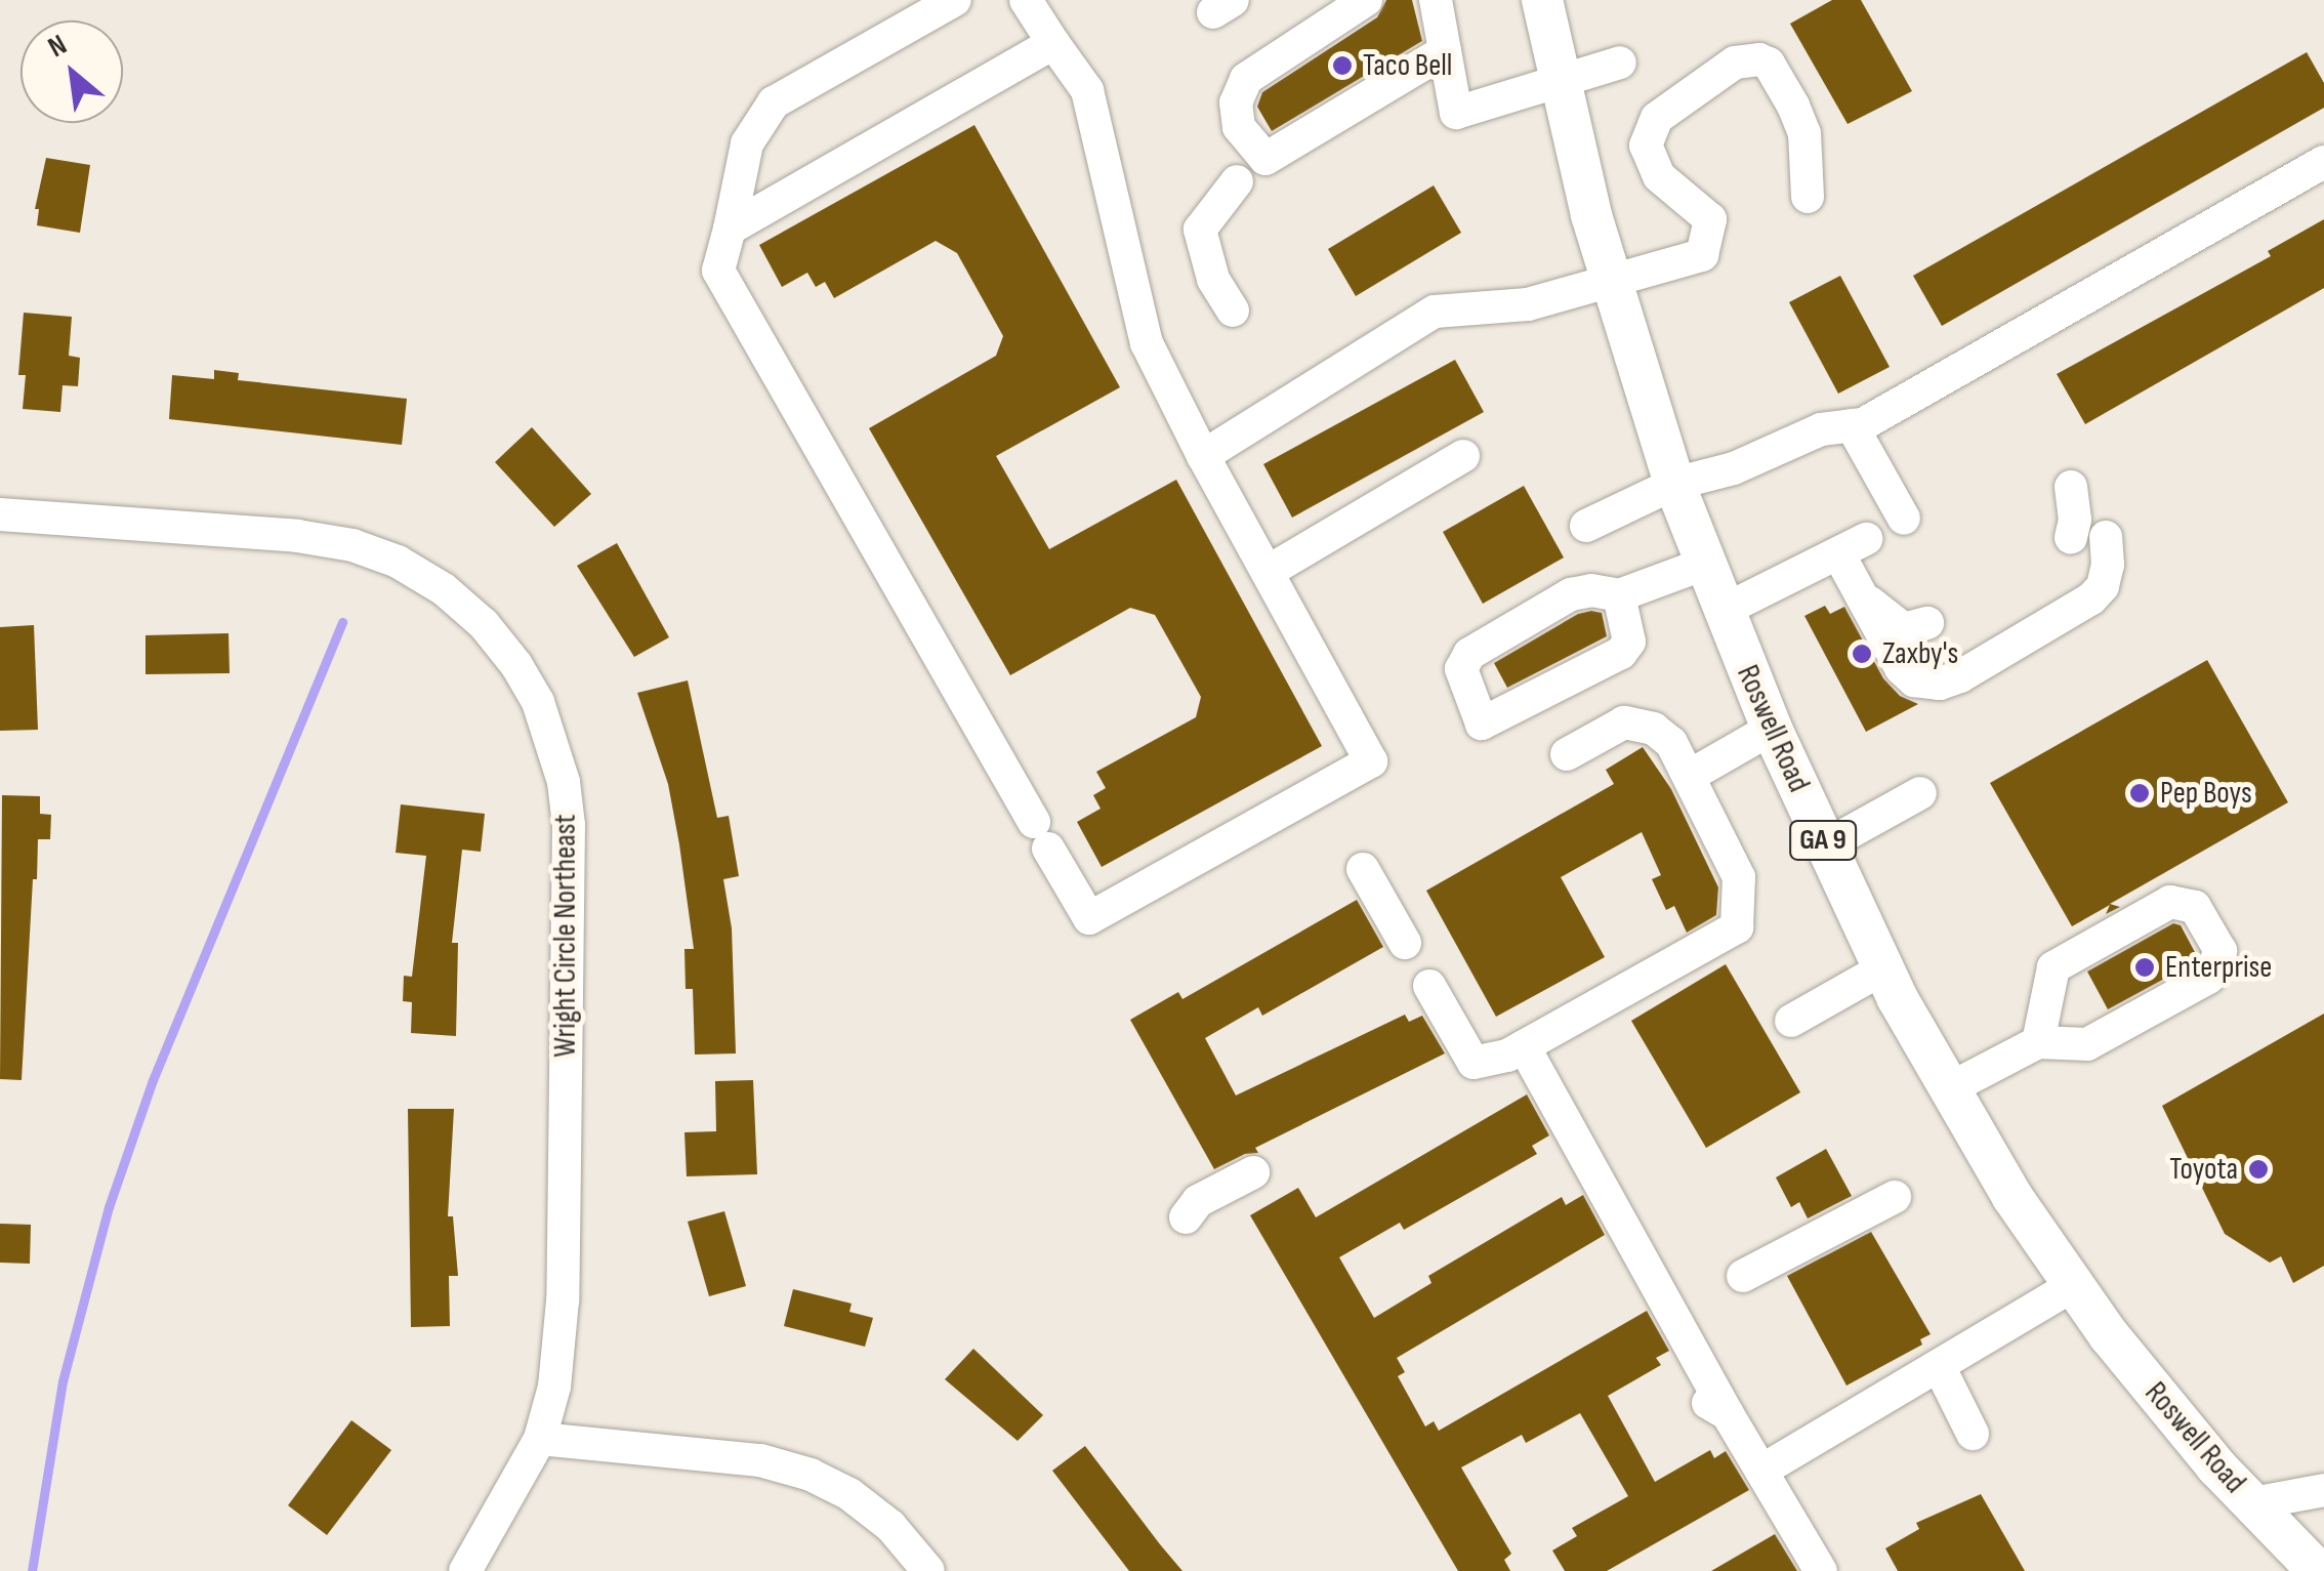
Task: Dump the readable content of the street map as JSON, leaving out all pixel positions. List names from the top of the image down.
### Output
{
  "streets": {
    "main road": ["Roswell Road", "GA 9"],
    "street": ["Wright Circle Northeast"]
  },
  "places": [
    "Taco Bell",
    "Zaxby's",
    "Pep Boys",
    "Enterprise",
    "Toyota"
  ],
  "north": "top left"
}
